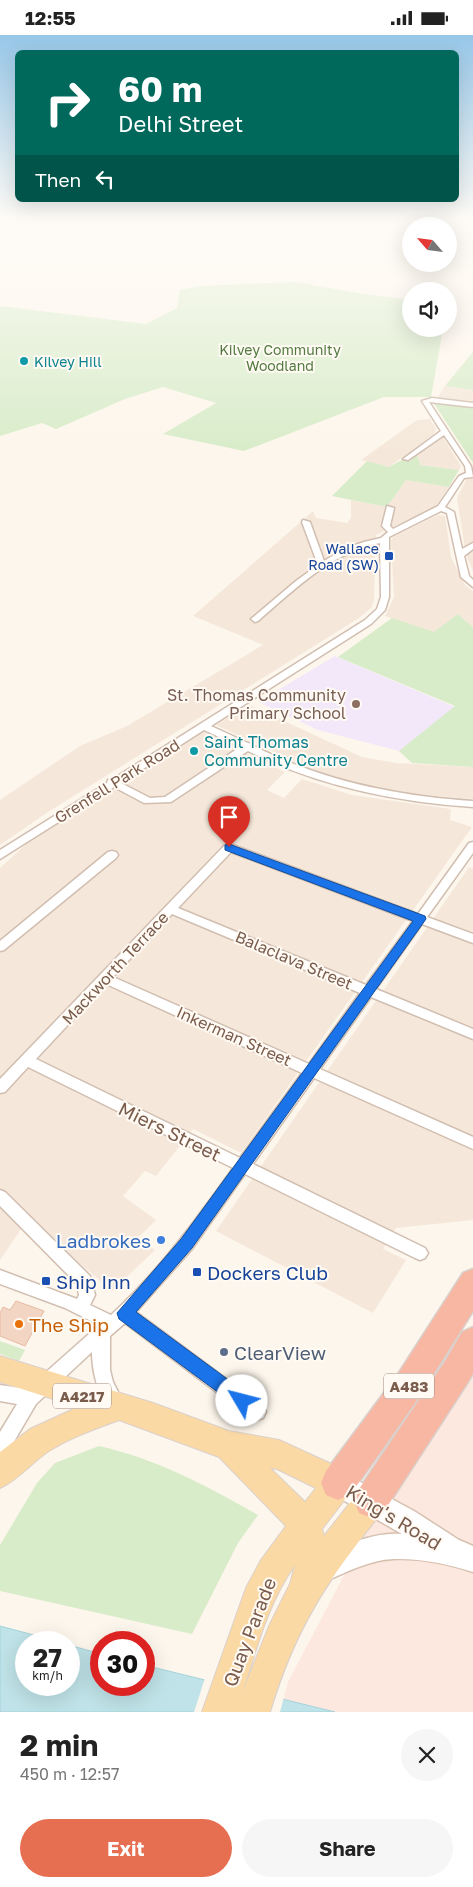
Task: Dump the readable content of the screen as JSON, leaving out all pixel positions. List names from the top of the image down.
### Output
{
  "streets": {
    "highway": ["A483"],
    "main road": ["A4217", "Quay Parade"],
    "street": [
      "Grenfell Park Road",
      "Balaclava Street",
      "Mackworth Terrace",
      "Inkerman Street",
      "Miers Street",
      "King's Road"
    ]
  },
  "crossings": [
    ["Balaclava Street", "Mackworth Terrace"],
    ["Mackworth Terrace", "Inkerman Street"],
    ["Mackworth Terrace", "Miers Street"],
    ["A483", "A4217"],
    ["A483", "King's Road"],
    ["A483", "Quay Parade"],
    ["King's Road", "Quay Parade"]
  ],
  "parks": ["Kilvey Community Woodland"],
  "places": {
    "other": [
      "Kilvey Hill",
      "St. Thomas Community Primary School",
      "Saint Thomas Community Centre",
      "Ladbrokes",
      "The Ship",
      "ClearView"
    ],
    "transit": ["Wallace Road (SW)", "Dockers Club", "Ship Inn"]
  },
  "north": "top left",
  "page": {
    "status": "12:55",
    "turn": ["60 m", "Delhi Street"],
    "then": "Then",
    "speed": "27 km/h",
    "limit": "30",
    "heading": ["2 min", "450 m · 12:57"],
    "buttons": ["Exit", "Share"]
  }
}
